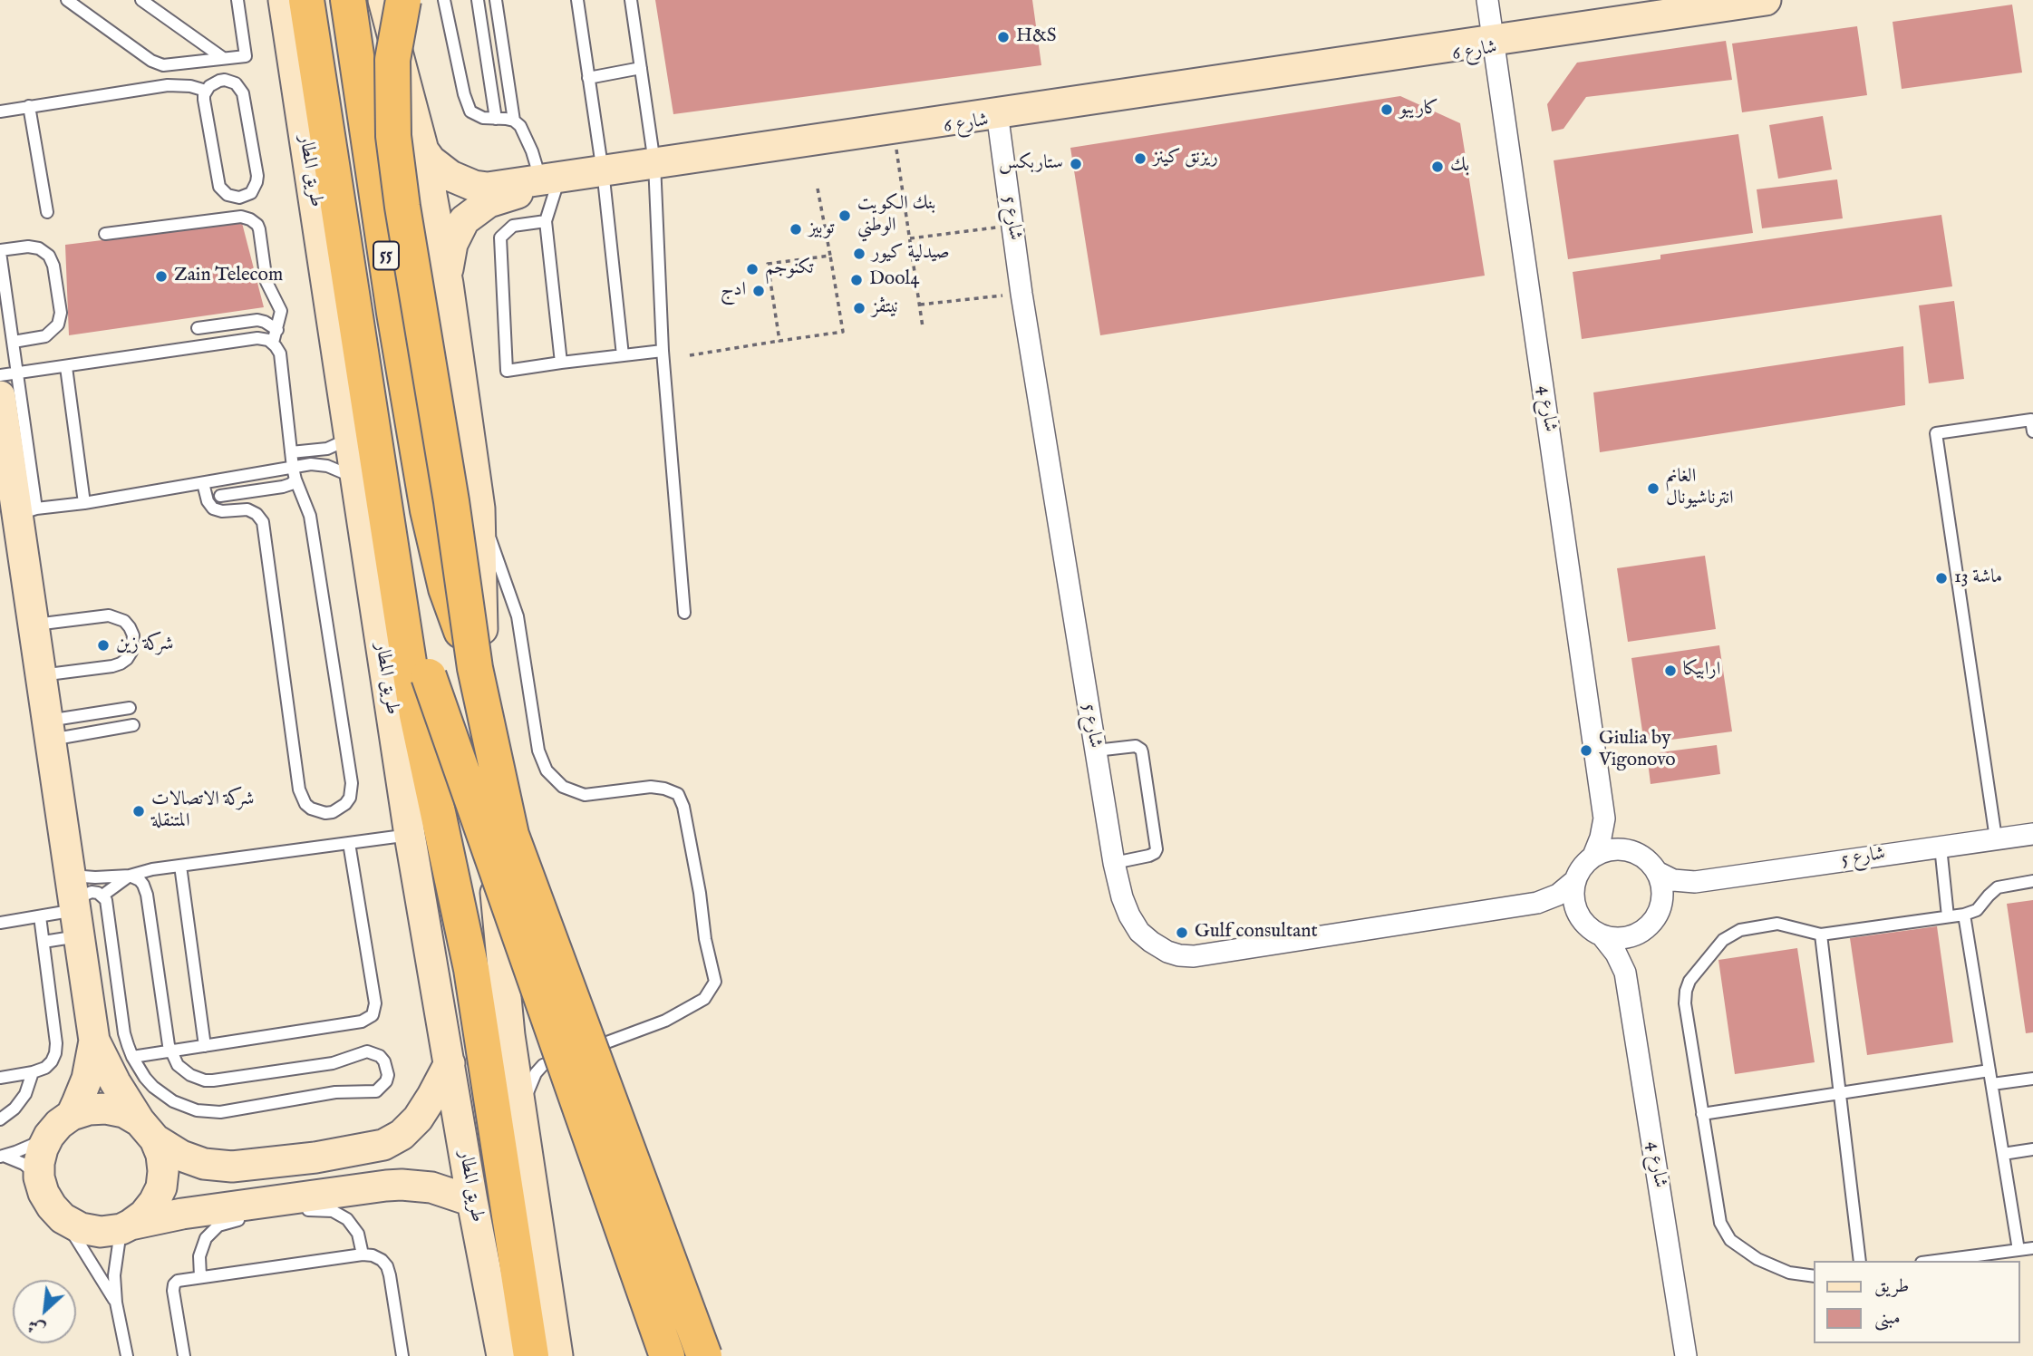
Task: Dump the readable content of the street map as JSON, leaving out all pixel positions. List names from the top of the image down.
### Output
{
  "streets": {
    "highway": ["طريق المطار", "55"],
    "street": ["شارع 6", "شارع 5", "شارع 4"]
  },
  "crossings": [
    ["شارع 6", "شارع 5"],
    ["شارع 6", "شارع 4"],
    ["شارع 5", "شارع 4"]
  ],
  "places": [
    "H&S",
    "كاريبو",
    "ريزنق كينز",
    "ستاربكس",
    "بك",
    "بنك الكويت الوطني",
    "توبيز",
    "صيدلية كيور",
    "تكنوجم",
    "Zain Telecom",
    "Dool4",
    "ادج",
    "نيتڤز",
    "الغانم انترناشيونال",
    "ماشة 13",
    "شركة زين",
    "ارابيكا",
    "Giulia by Vigonovo",
    "شركة الاتصالات المتنقلة",
    "Gulf consultant"
  ],
  "legend": ["طريق", "مبنى"],
  "north": "bottom left"
}
